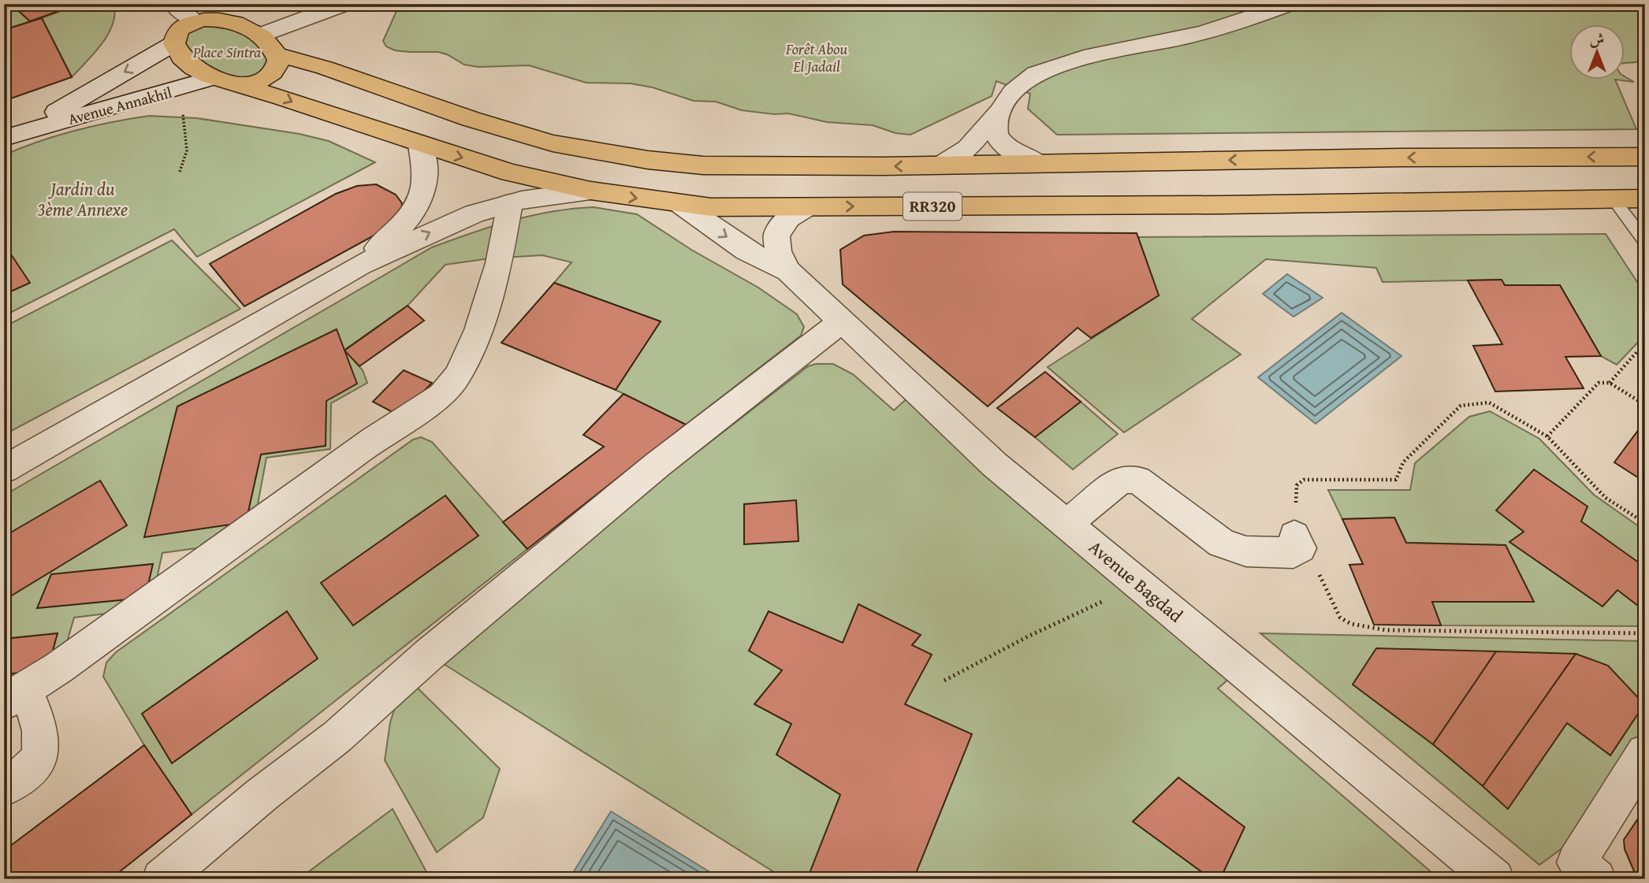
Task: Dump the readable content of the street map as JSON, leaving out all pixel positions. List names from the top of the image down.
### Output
{
  "streets": {
    "highway": ["RR320"],
    "street": ["Avenue Annakhil", "Avenue Bagdad"]
  },
  "crossings": [
    ["Avenue Annakhil", "RR320"]
  ],
  "parks": ["Forêt Abou El Jadail", "Place Sintra", "Jardin du 3ème Annexe"],
  "north": "top"
}
